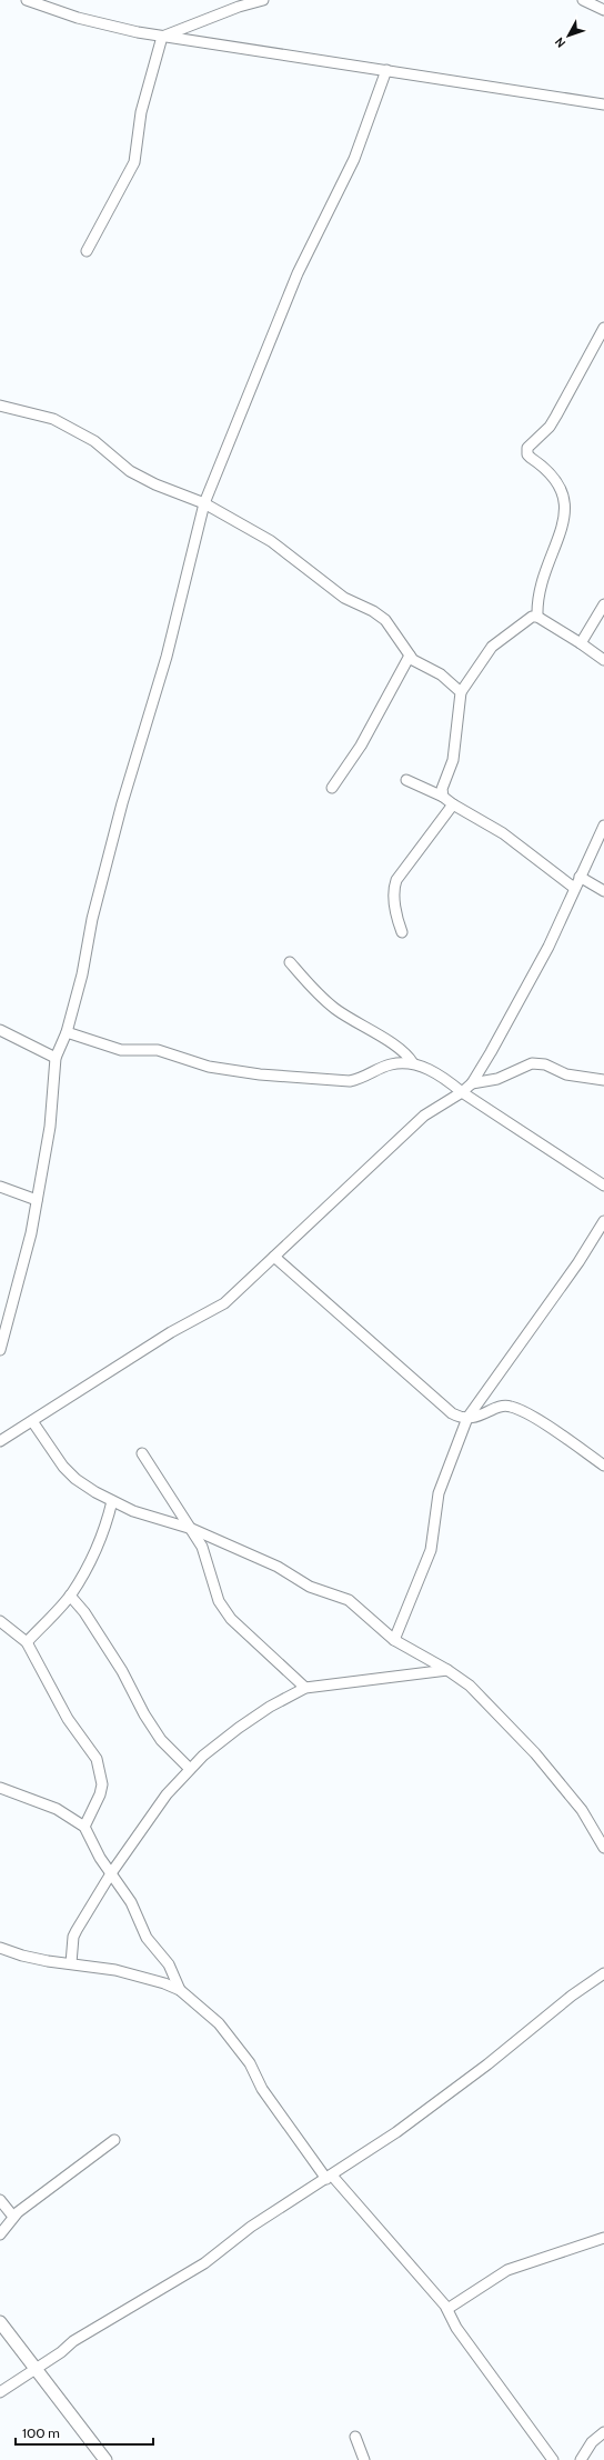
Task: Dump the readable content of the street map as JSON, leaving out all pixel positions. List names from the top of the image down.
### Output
{
  "scale_bar": "100 m",
  "north": "bottom left"
}
